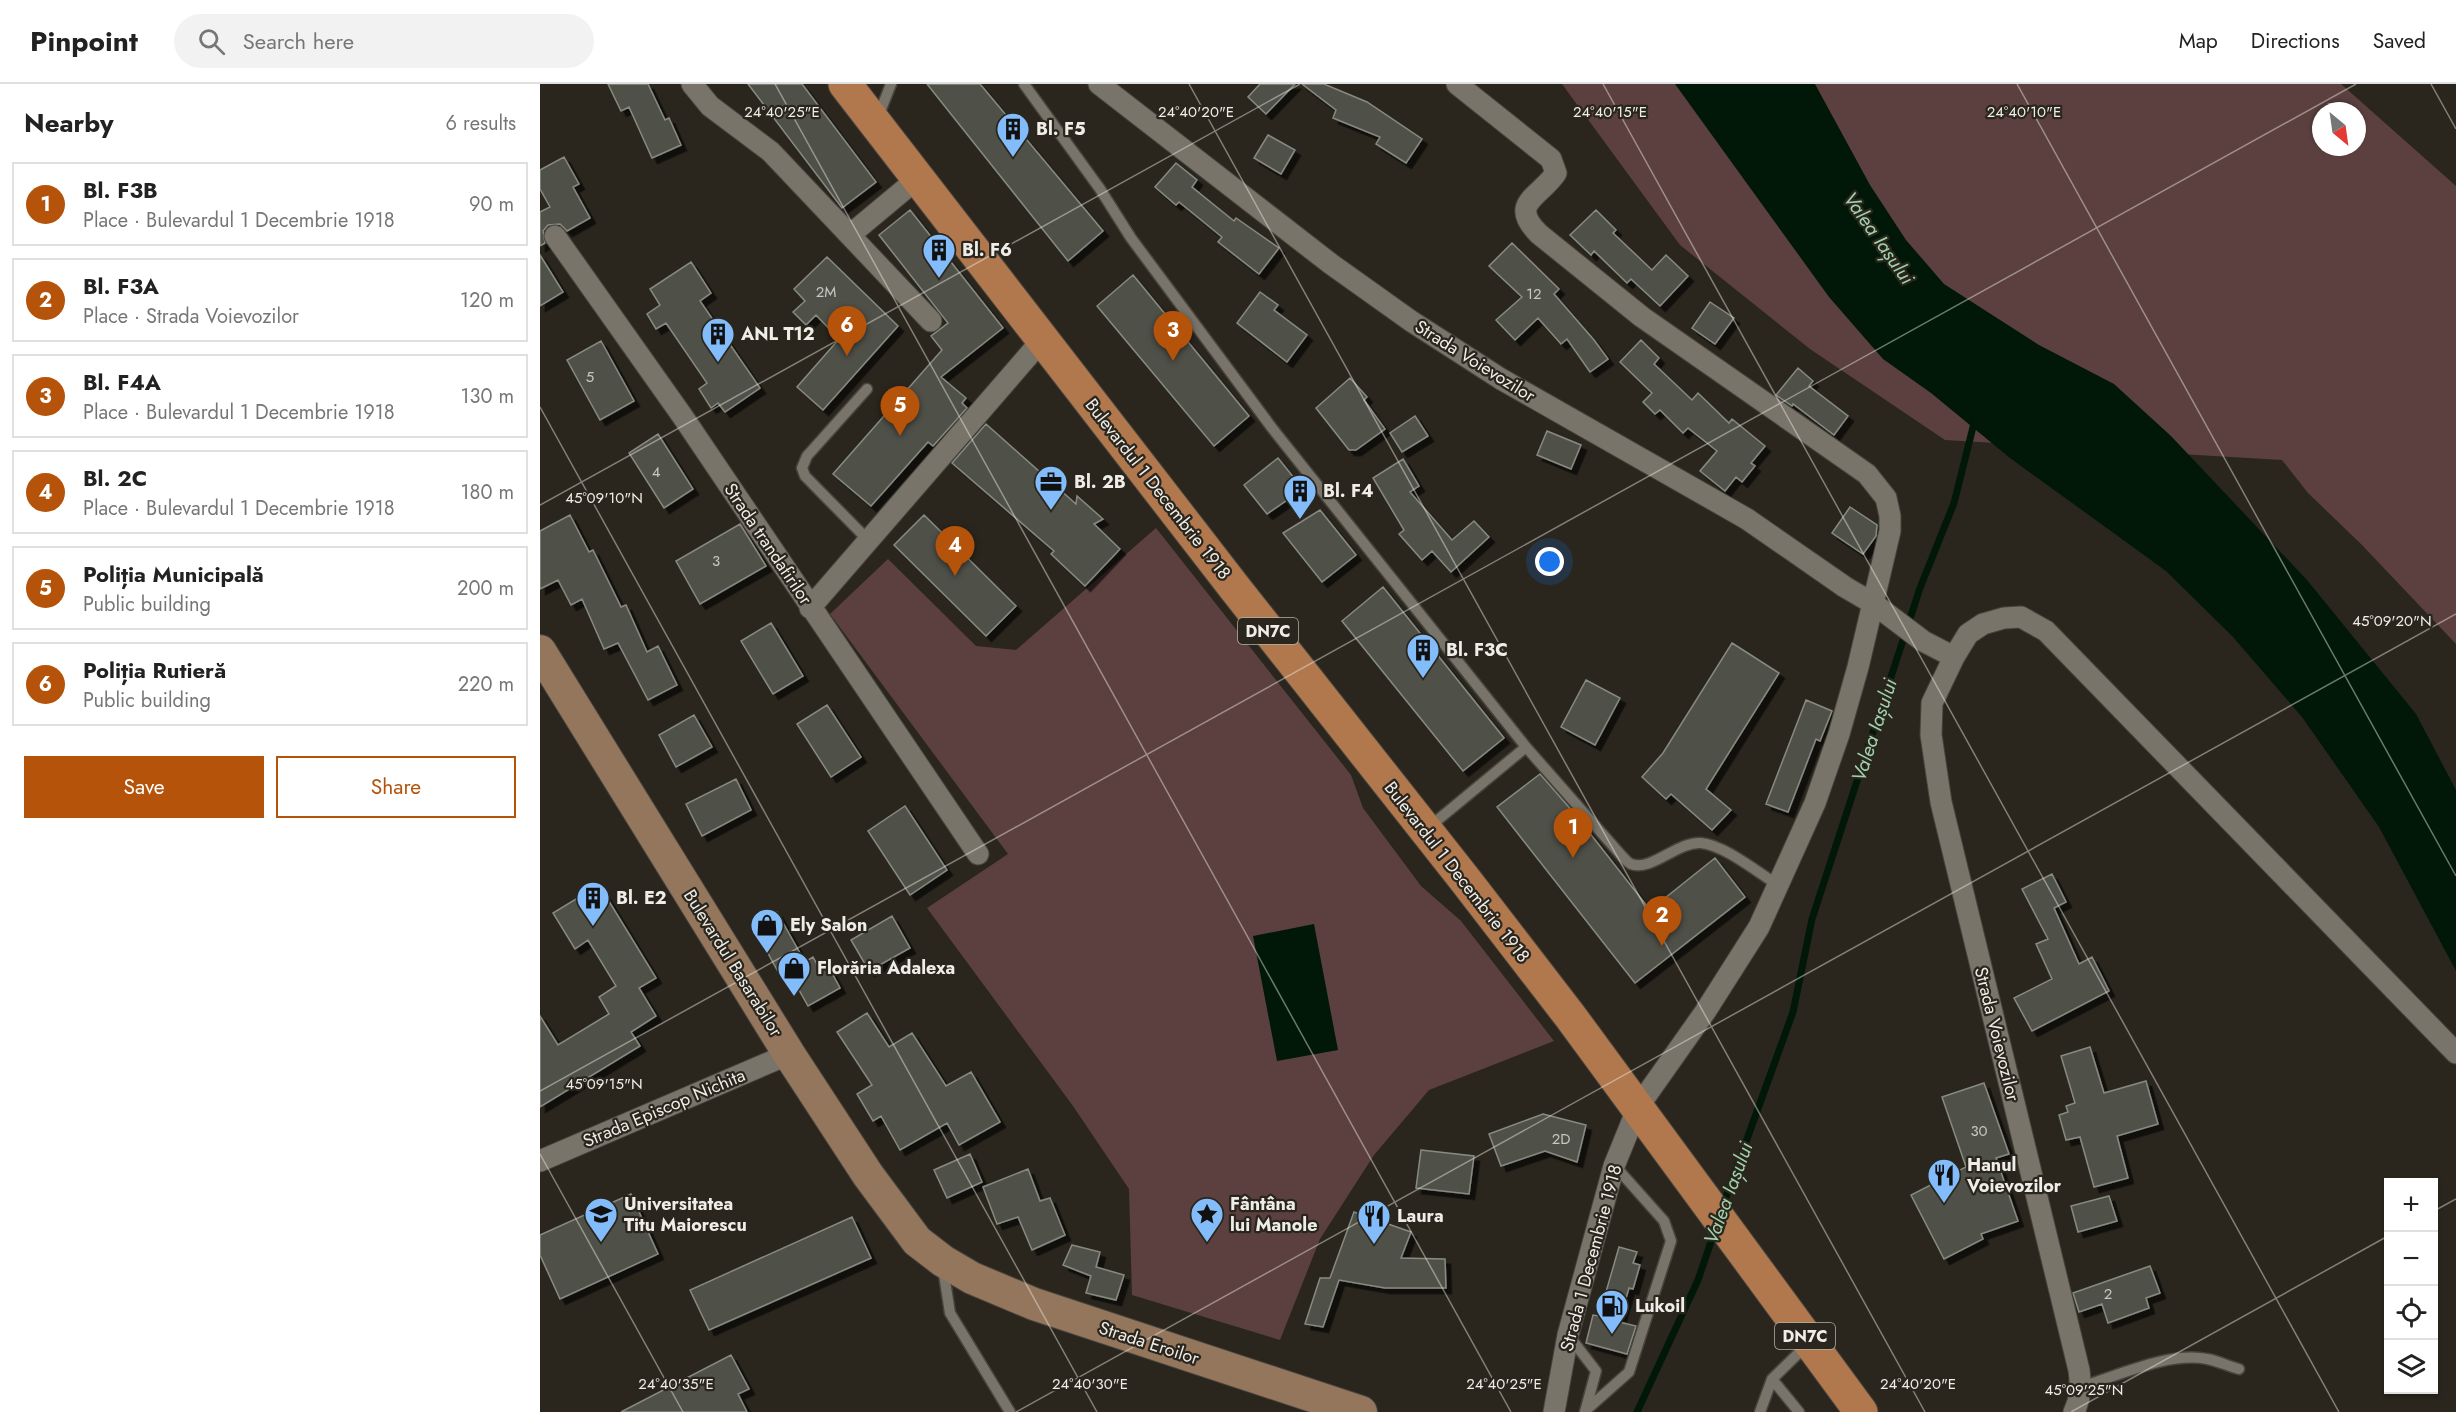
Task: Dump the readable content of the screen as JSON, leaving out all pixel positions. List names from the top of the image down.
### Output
{
  "streets": {
    "main road": [
      "Bulevardul 1 Decembrie 1918",
      "DN7C",
      "Bulevardul Basarabilor",
      "Strada Eroilor"
    ],
    "street": [
      "Strada Voievozilor",
      "Strada trandafirilor",
      "Strada Episcop Nichita",
      "Strada 1 Decembrie 1918"
    ]
  },
  "crossings": [
    ["Bulevardul 1 Decembrie 1918", "Strada 1 Decembrie 1918"],
    ["Bulevardul Basarabilor", "Strada Episcop Nichita"],
    ["Bulevardul Basarabilor", "Strada Eroilor"]
  ],
  "water": ["Valea Iașului"],
  "places": {
    "building": [
      "Bl. F5",
      "Bl. F6",
      "ANL T12",
      "Bl. F4",
      "Bl. F3C",
      "Bl. E2"
    ],
    "office": ["Bl. 2B"],
    "shop": ["Ely Salon", "Florăria Adalexa"],
    "restaurant": ["Hanul Voievozilor", "Laura"],
    "school or university": ["Universitatea Titu Maiorescu"],
    "place": ["Fântâna lui Manole"],
    "fuel station": ["Lukoil"]
  },
  "house_numbers": [
    "2M",
    "12",
    "5",
    "4",
    "3",
    "30",
    "2D",
    "2"
  ],
  "north": "bottom right",
  "page": {
    "header": "Pinpoint",
    "search": "Search here",
    "nav": ["Map", "Directions", "Saved"],
    "heading": ["Nearby", "6 results"],
    "list": [
      {
        "mark": "1",
        "name": "Bl. F3B",
        "note": "Place · Bulevardul 1 Decembrie 1918",
        "value": "90 m"
      },
      {
        "mark": "2",
        "name": "Bl. F3A",
        "note": "Place · Strada Voievozilor",
        "value": "120 m"
      },
      {
        "mark": "3",
        "name": "Bl. F4A",
        "note": "Place · Bulevardul 1 Decembrie 1918",
        "value": "130 m"
      },
      {
        "mark": "4",
        "name": "Bl. 2C",
        "note": "Place · Bulevardul 1 Decembrie 1918",
        "value": "180 m"
      },
      {
        "mark": "5",
        "name": "Poliția Municipală",
        "note": "Public building",
        "value": "200 m"
      },
      {
        "mark": "6",
        "name": "Poliția Rutieră",
        "note": "Public building",
        "value": "220 m"
      }
    ],
    "pins": [
      "6",
      "3",
      "5",
      "4",
      "1",
      "2"
    ],
    "buttons": ["Save", "Share"],
    "map_buttons": ["+", "−"]
  },
  "coordinates": [
    "24°40'25\"E",
    "24°40'20\"E",
    "24°40'15\"E",
    "24°40'10\"E",
    "45°09'10\"N",
    "45°09'20\"N",
    "45°09'15\"N",
    "24°40'35\"E",
    "24°40'30\"E",
    "45°09'25\"N"
  ]
}
